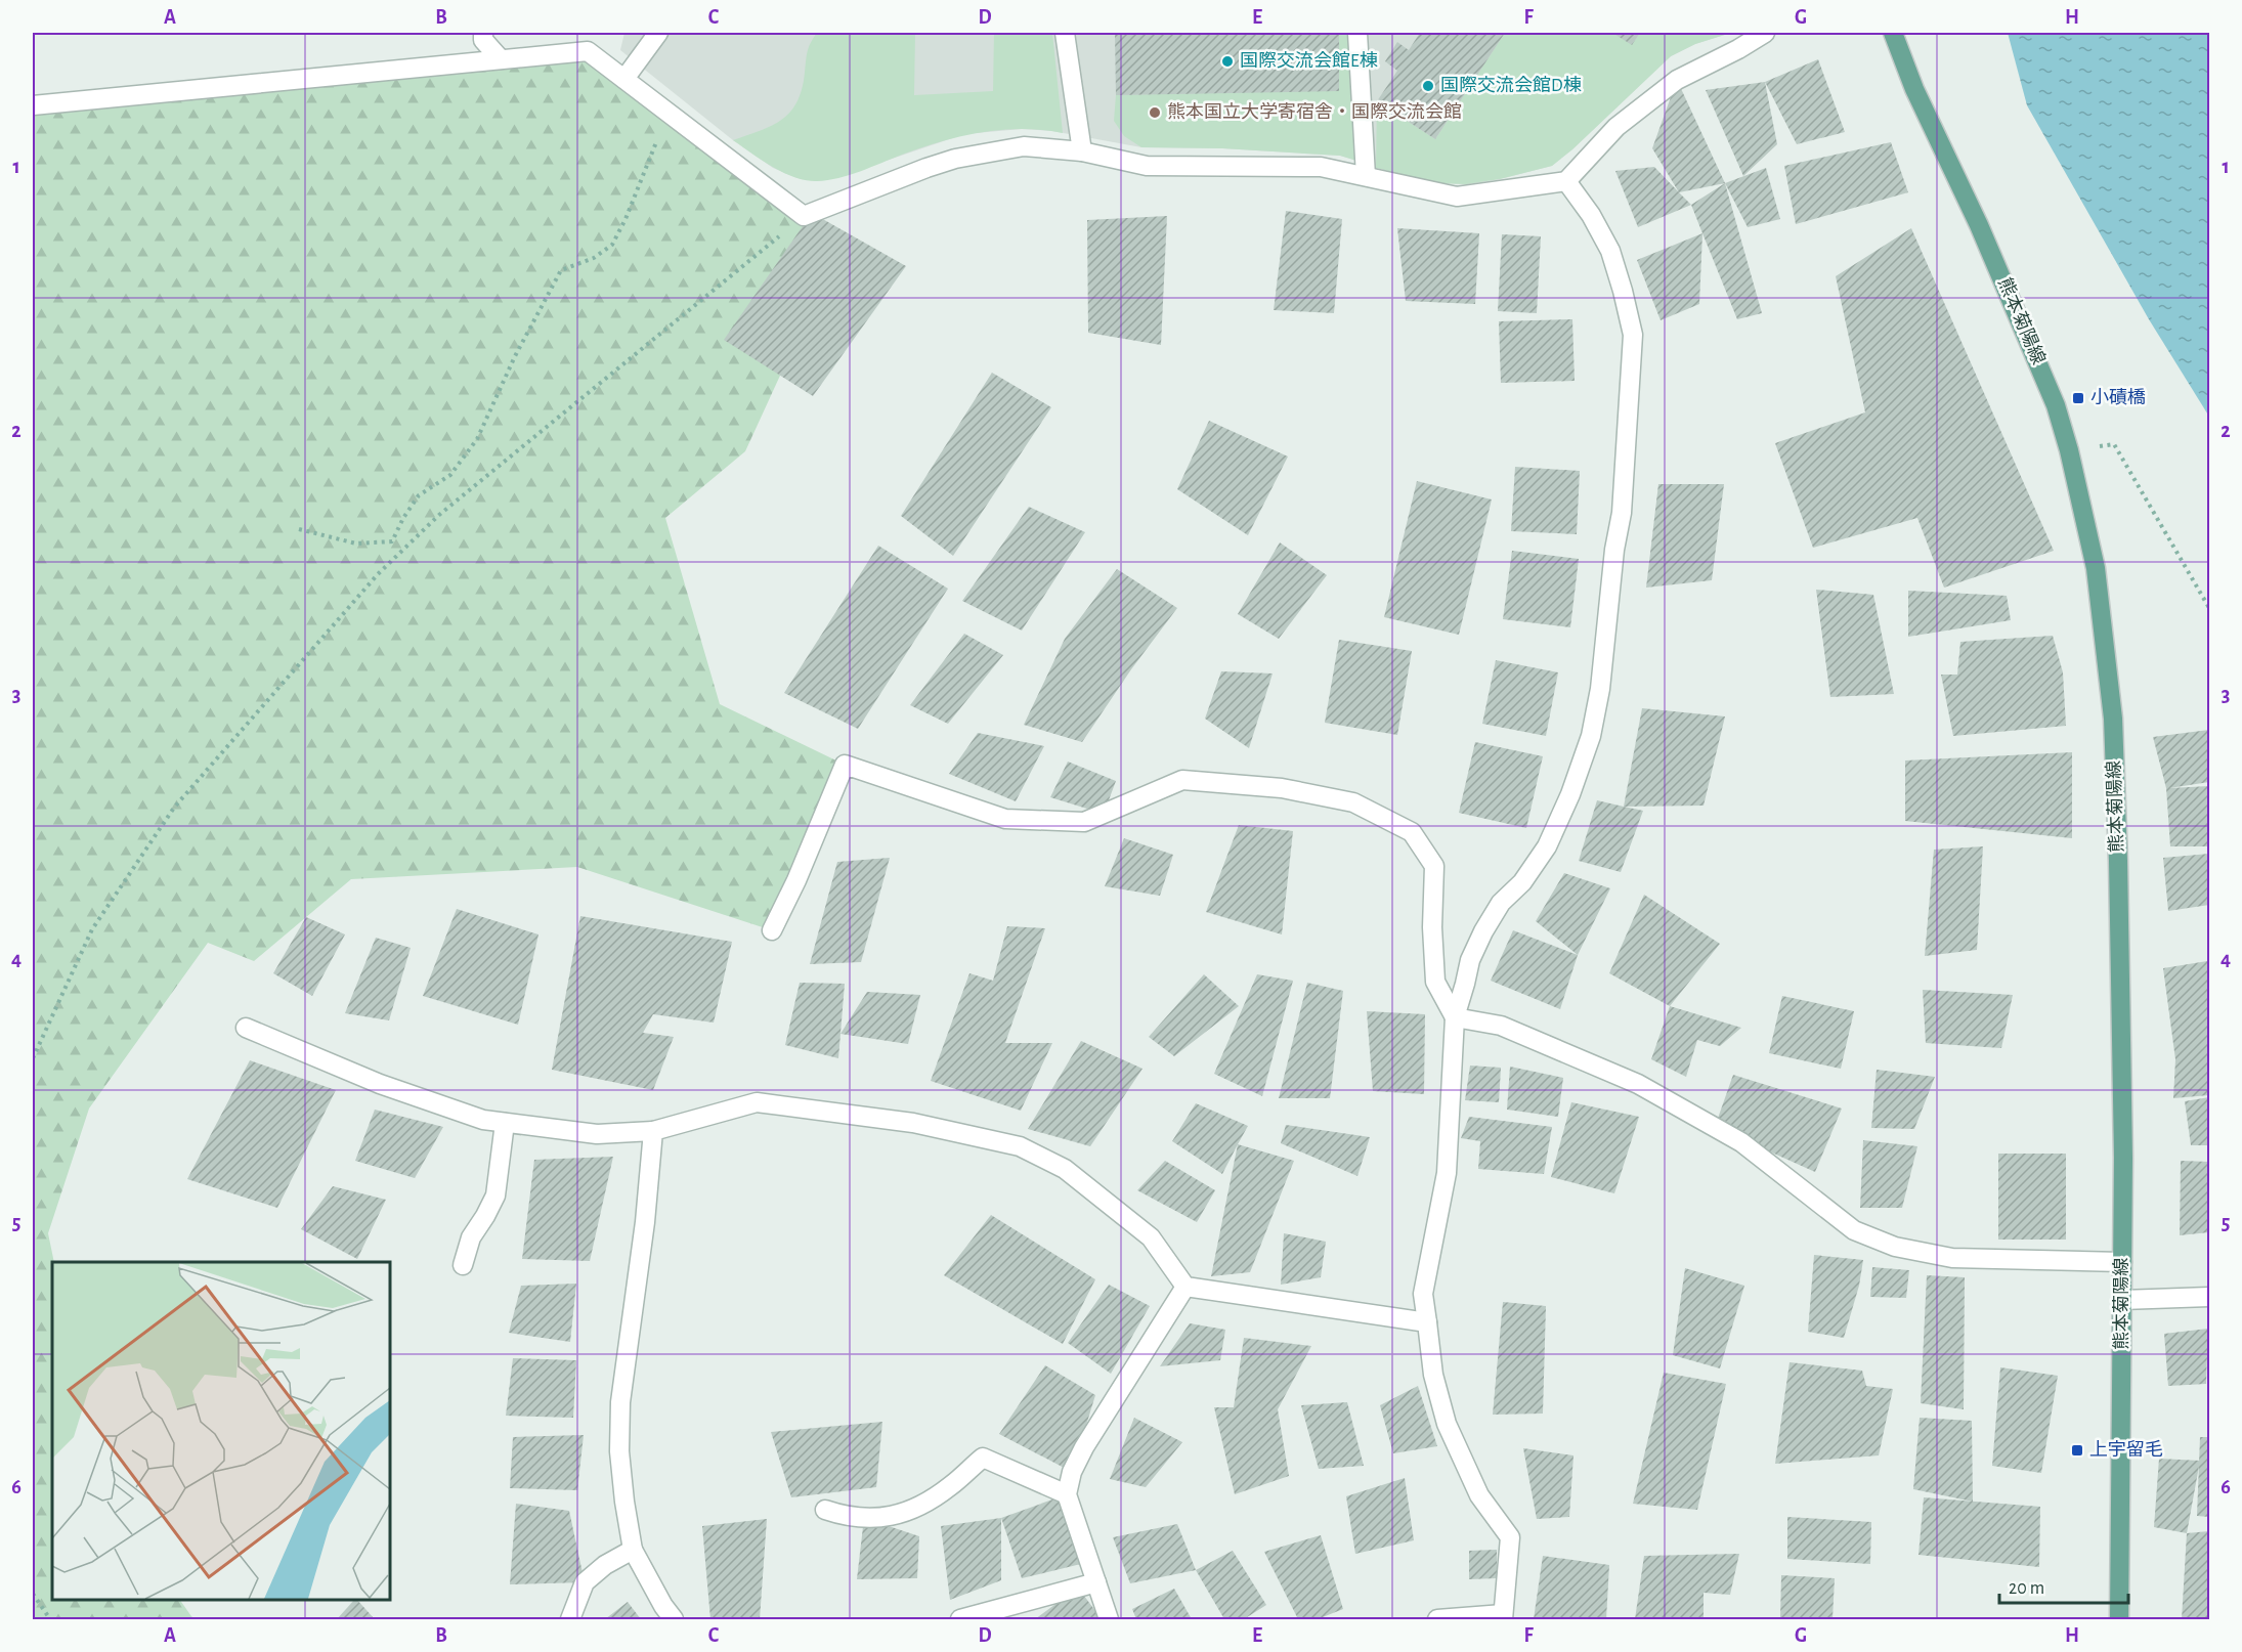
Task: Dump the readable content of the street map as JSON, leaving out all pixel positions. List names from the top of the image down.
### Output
{
  "streets": {
    "main road": ["熊本菊陽線"]
  },
  "places": {
    "other": ["国際交流会館E棟", "国際交流会館D棟", "熊本国立大学寄宿舎・国際交流会館"],
    "transit": ["小磧橋", "上宇留毛"]
  },
  "scale_bar": "20 m",
  "grid": {
    "columns": [
      "A",
      "B",
      "C",
      "D",
      "E",
      "F",
      "G",
      "H"
    ],
    "rows": [
      "1",
      "2",
      "3",
      "4",
      "5",
      "6"
    ]
  }
}
